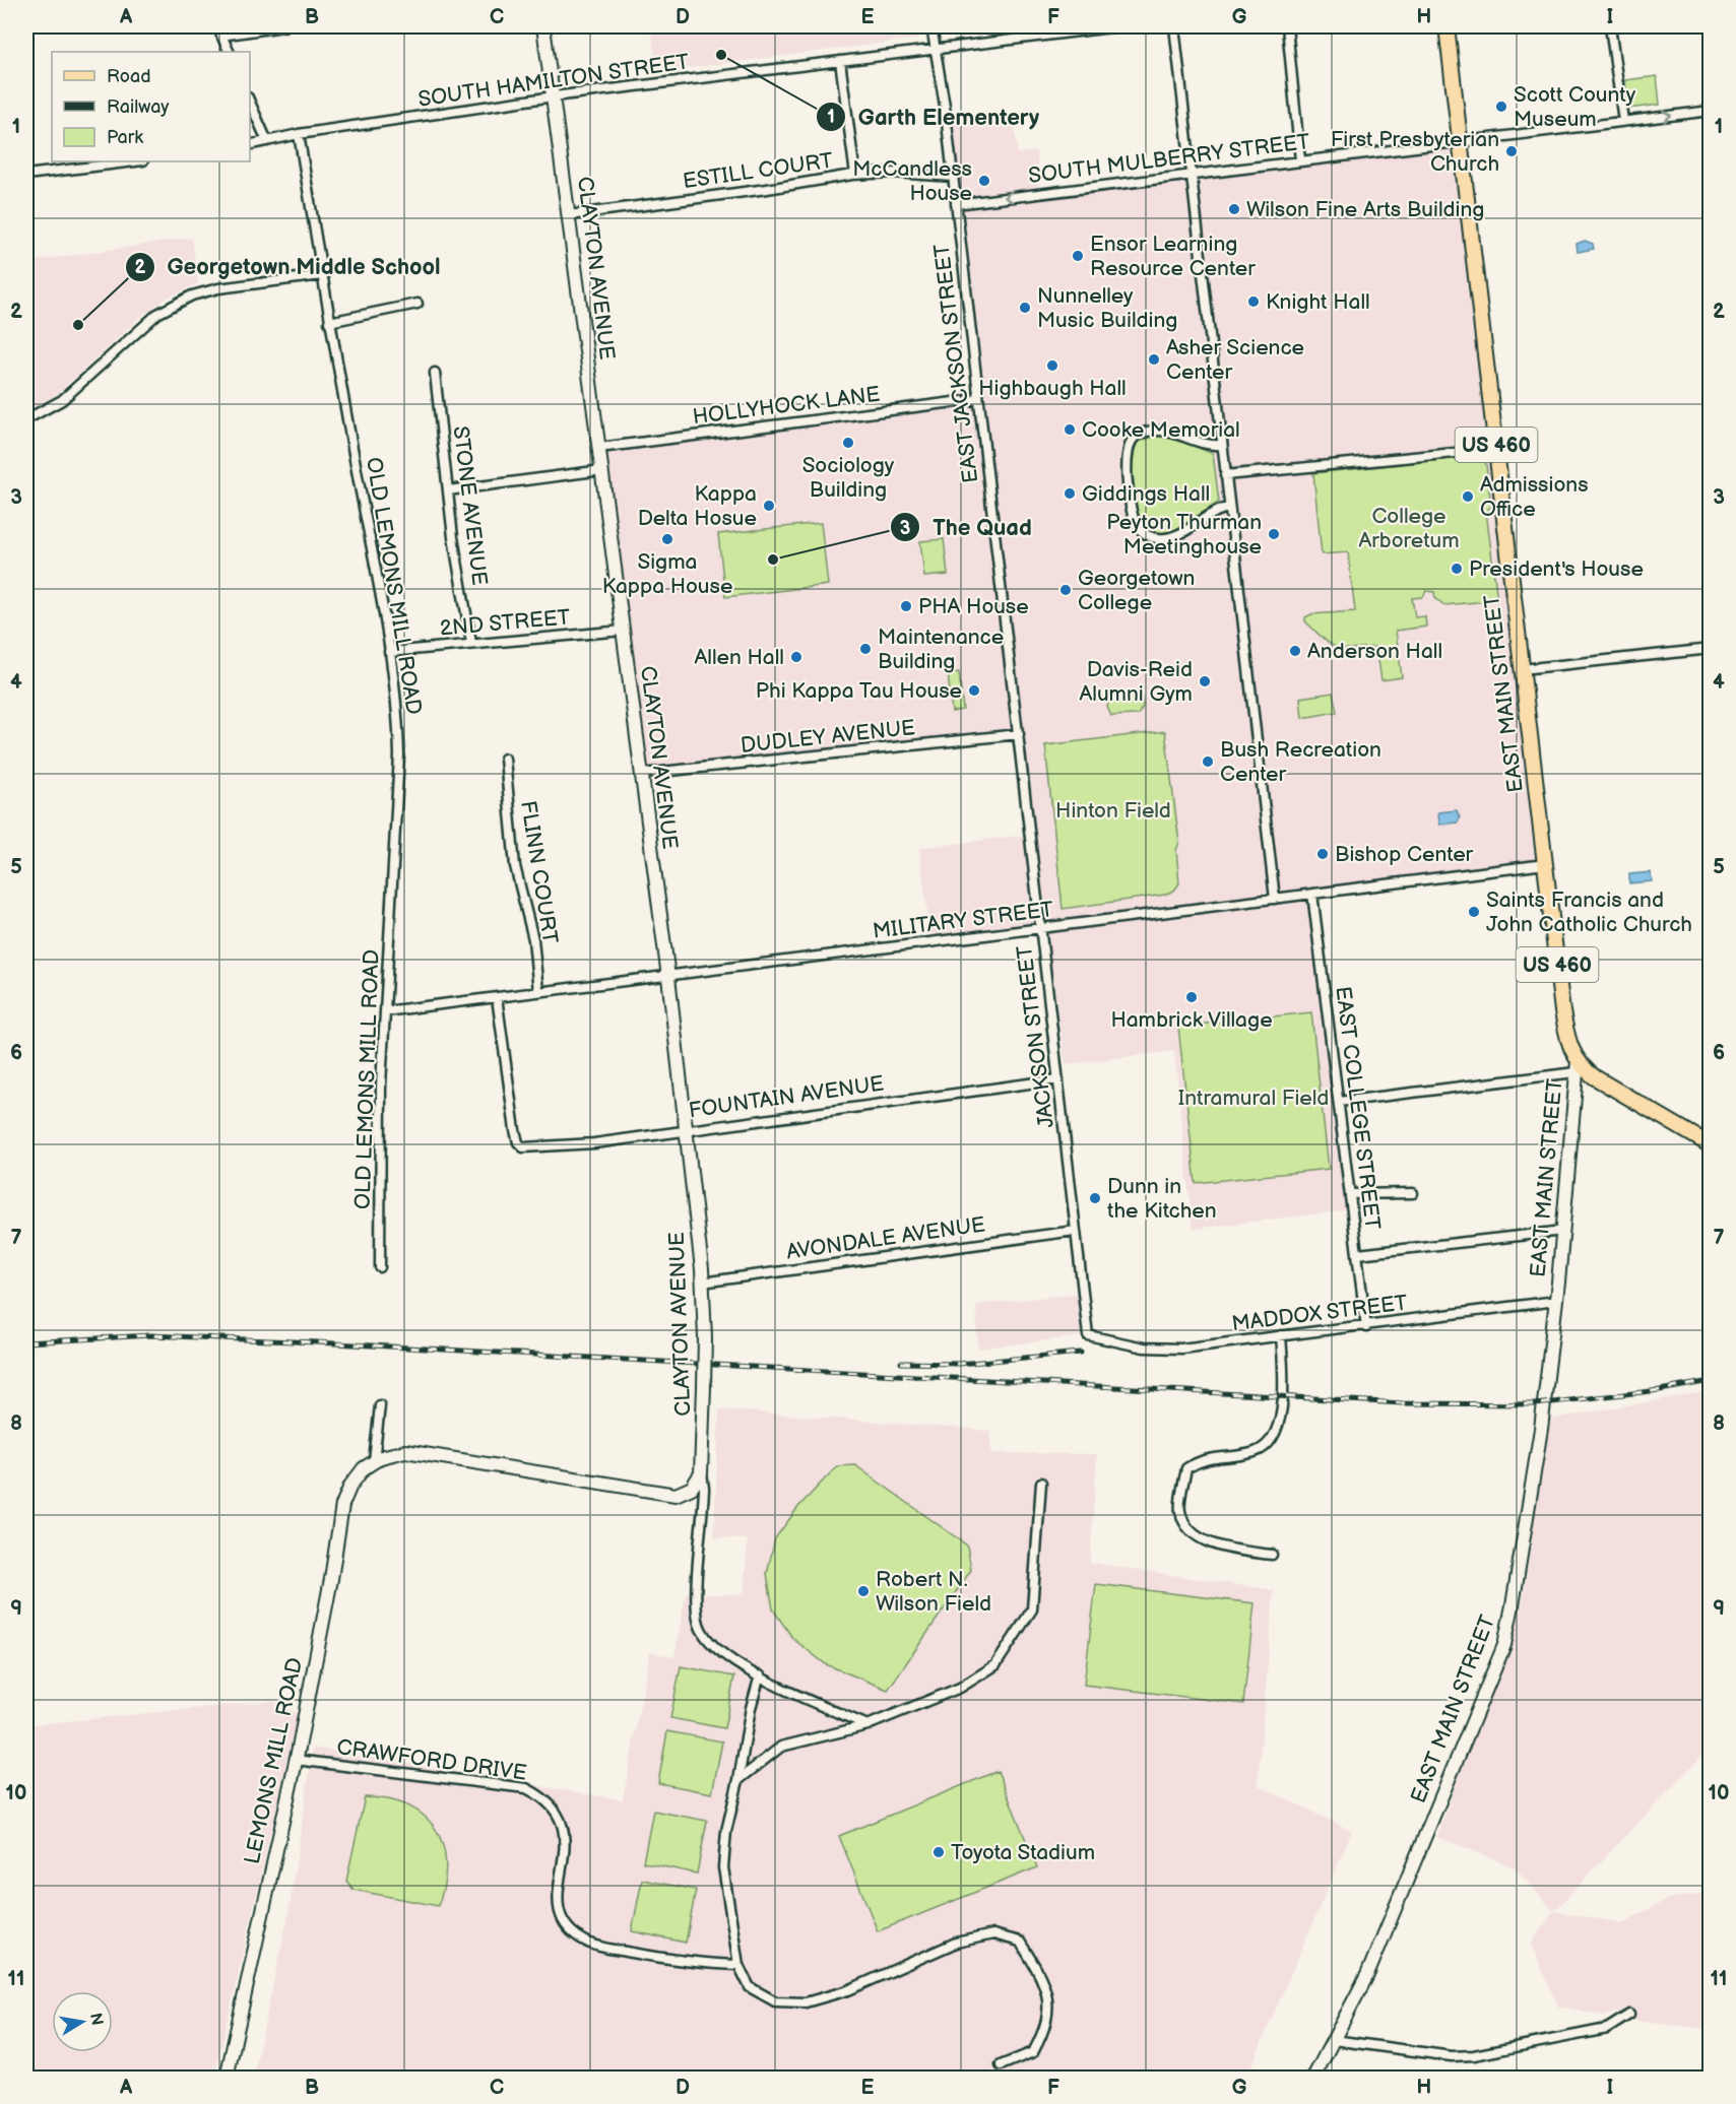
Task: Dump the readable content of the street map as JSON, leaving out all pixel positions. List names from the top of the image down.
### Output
{
  "streets": {
    "main road": ["US 460", "EAST MAIN STREET"],
    "street": [
      "SOUTH HAMILTON STREET",
      "SOUTH MULBERRY STREET",
      "ESTILL COURT",
      "CLAYTON AVENUE",
      "EAST JACKSON STREET",
      "HOLLYHOCK LANE",
      "STONE AVENUE",
      "OLD LEMONS MILL ROAD",
      "2ND STREET",
      "DUDLEY AVENUE",
      "FLINN COURT",
      "MILITARY STREET",
      "JACKSON STREET",
      "FOUNTAIN AVENUE",
      "EAST COLLEGE STREET",
      "AVONDALE AVENUE",
      "MADDOX STREET",
      "CRAWFORD DRIVE",
      "LEMONS MILL ROAD"
    ]
  },
  "crossings": [
    ["SOUTH HAMILTON STREET", "CLAYTON AVENUE"],
    ["SOUTH HAMILTON STREET", "EAST JACKSON STREET"],
    ["SOUTH HAMILTON STREET", "OLD LEMONS MILL ROAD"],
    ["SOUTH MULBERRY STREET", "EAST JACKSON STREET"],
    ["SOUTH MULBERRY STREET", "EAST MAIN STREET"],
    ["ESTILL COURT", "CLAYTON AVENUE"],
    ["ESTILL COURT", "EAST JACKSON STREET"],
    ["CLAYTON AVENUE", "HOLLYHOCK LANE"],
    ["CLAYTON AVENUE", "2ND STREET"],
    ["CLAYTON AVENUE", "DUDLEY AVENUE"],
    ["CLAYTON AVENUE", "MILITARY STREET"],
    ["CLAYTON AVENUE", "FOUNTAIN AVENUE"],
    ["CLAYTON AVENUE", "AVONDALE AVENUE"],
    ["CLAYTON AVENUE", "LEMONS MILL ROAD"],
    ["EAST JACKSON STREET", "HOLLYHOCK LANE"],
    ["EAST JACKSON STREET", "DUDLEY AVENUE"],
    ["EAST JACKSON STREET", "JACKSON STREET"],
    ["US 460", "EAST MAIN STREET"],
    ["STONE AVENUE", "2ND STREET"],
    ["OLD LEMONS MILL ROAD", "2ND STREET"],
    ["OLD LEMONS MILL ROAD", "MILITARY STREET"],
    ["EAST MAIN STREET", "MILITARY STREET"],
    ["EAST MAIN STREET", "MADDOX STREET"],
    ["DUDLEY AVENUE", "JACKSON STREET"],
    ["FLINN COURT", "MILITARY STREET"],
    ["MILITARY STREET", "JACKSON STREET"],
    ["MILITARY STREET", "FOUNTAIN AVENUE"],
    ["MILITARY STREET", "EAST COLLEGE STREET"],
    ["JACKSON STREET", "FOUNTAIN AVENUE"],
    ["JACKSON STREET", "AVONDALE AVENUE"],
    ["JACKSON STREET", "MADDOX STREET"],
    ["EAST COLLEGE STREET", "MADDOX STREET"],
    ["CRAWFORD DRIVE", "LEMONS MILL ROAD"]
  ],
  "parks": ["College Arboretum", "Hinton Field", "Intramural Field"],
  "places": [
    "Garth Elementery",
    "Scott County Museum",
    "First Presbyterian Church",
    "McCandless House",
    "Wilson Fine Arts Building",
    "Ensor Learning Resource Center",
    "Knight Hall",
    "Nunnelley Music Building",
    "Georgetown Middle School",
    "Asher Science Center",
    "Highbaugh Hall",
    "Cooke Memorial",
    "Sociology Building",
    "Giddings Hall",
    "Admissions Office",
    "Kappa Delta Hosue",
    "Peyton Thurman Meetinghouse",
    "Sigma Kappa House",
    "The Quad",
    "President's House",
    "Georgetown College",
    "PHA House",
    "Maintenance Building",
    "Anderson Hall",
    "Allen Hall",
    "Davis-Reid Alumni Gym",
    "Phi Kappa Tau House",
    "Bush Recreation Center",
    "Bishop Center",
    "Saints Francis and John Catholic Church",
    "Hambrick Village",
    "Dunn in the Kitchen",
    "Robert N. Wilson Field",
    "Toyota Stadium"
  ],
  "legend": ["Road", "Railway", "Park"],
  "north": "right",
  "grid": {
    "columns": [
      "A",
      "B",
      "C",
      "D",
      "E",
      "F",
      "G",
      "H",
      "I"
    ],
    "rows": [
      "1",
      "2",
      "3",
      "4",
      "5",
      "6",
      "7",
      "8",
      "9",
      "10",
      "11"
    ]
  }
}
